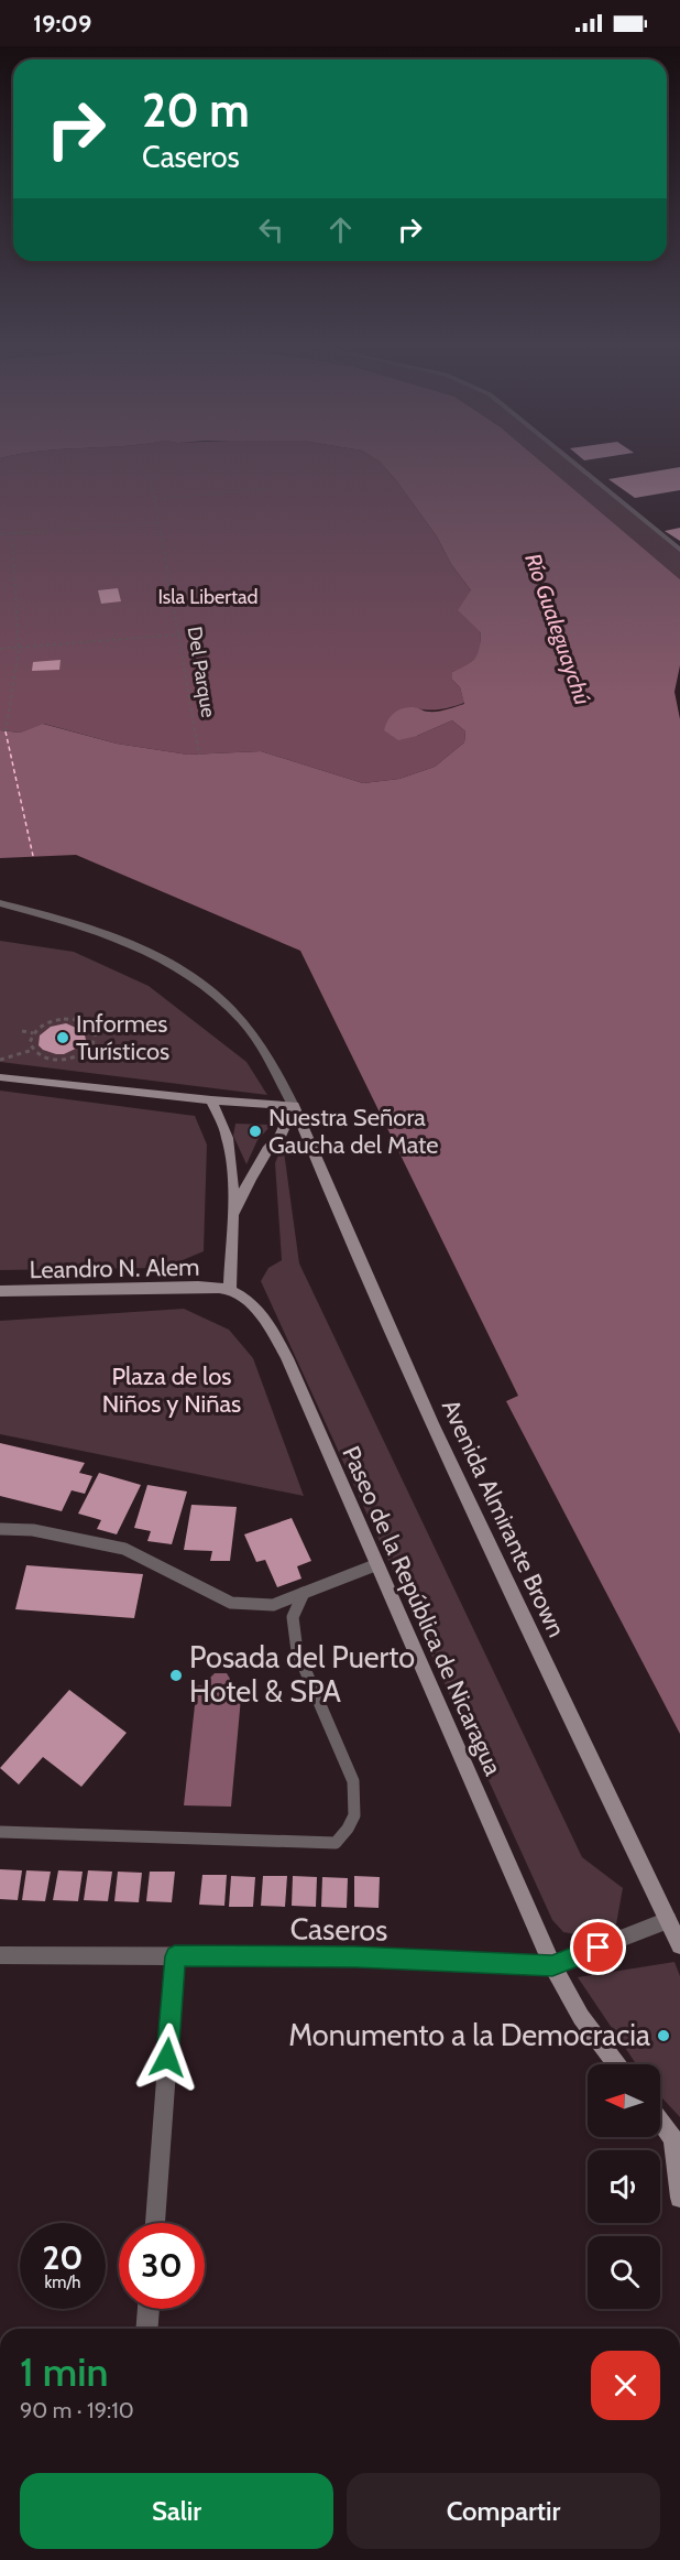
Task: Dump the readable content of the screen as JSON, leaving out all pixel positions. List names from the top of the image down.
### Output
{
  "streets": {
    "main road": ["Leandro N. Alem", "Avenida Almirante Brown", "Paseo de la República de Nicaragua"],
    "street": ["Caseros"],
    "path": ["Del Parque"]
  },
  "crossings": [
    ["Leandro N. Alem", "Paseo de la República de Nicaragua"],
    ["Avenida Almirante Brown", "Caseros"],
    ["Paseo de la República de Nicaragua", "Caseros"]
  ],
  "water": ["Río Gualeguaychú"],
  "parks": ["Isla Libertad", "Plaza de los Niños y Niñas"],
  "places": [
    "Informes Turísticos",
    "Nuestra Señora Gaucha del Mate",
    "Posada del Puerto Hotel & SPA",
    "Monumento a la Democracia"
  ],
  "north": "left",
  "page": {
    "status": "19:09",
    "turn": ["20 m", "Caseros"],
    "speed": "20 km/h",
    "limit": "30",
    "heading": ["1 min", "90 m · 19:10"],
    "buttons": ["Salir", "Compartir"]
  }
}
